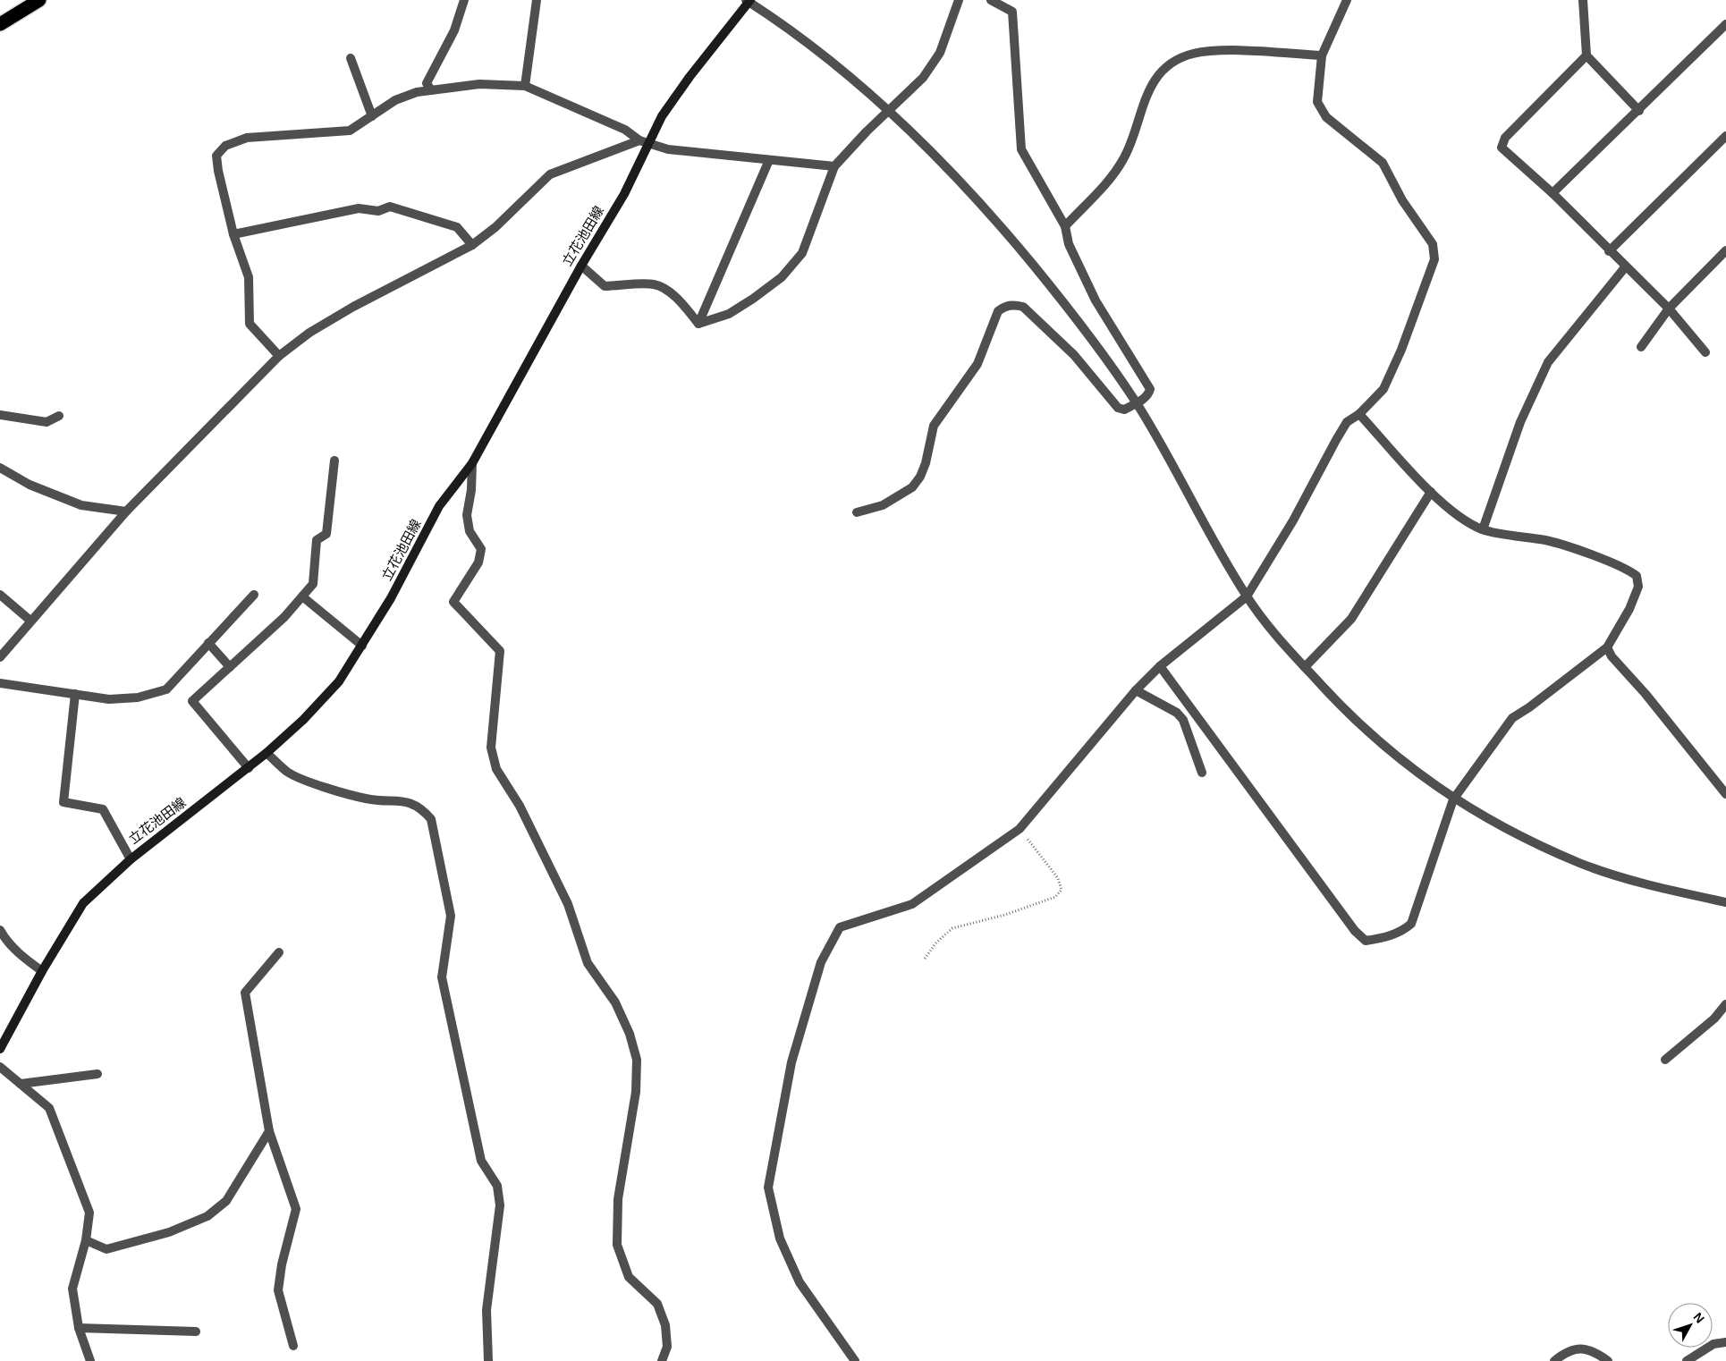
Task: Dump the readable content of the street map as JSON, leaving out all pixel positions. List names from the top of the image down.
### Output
{
  "streets": {
    "main road": ["立花池田線"]
  },
  "north": "top right"
}
